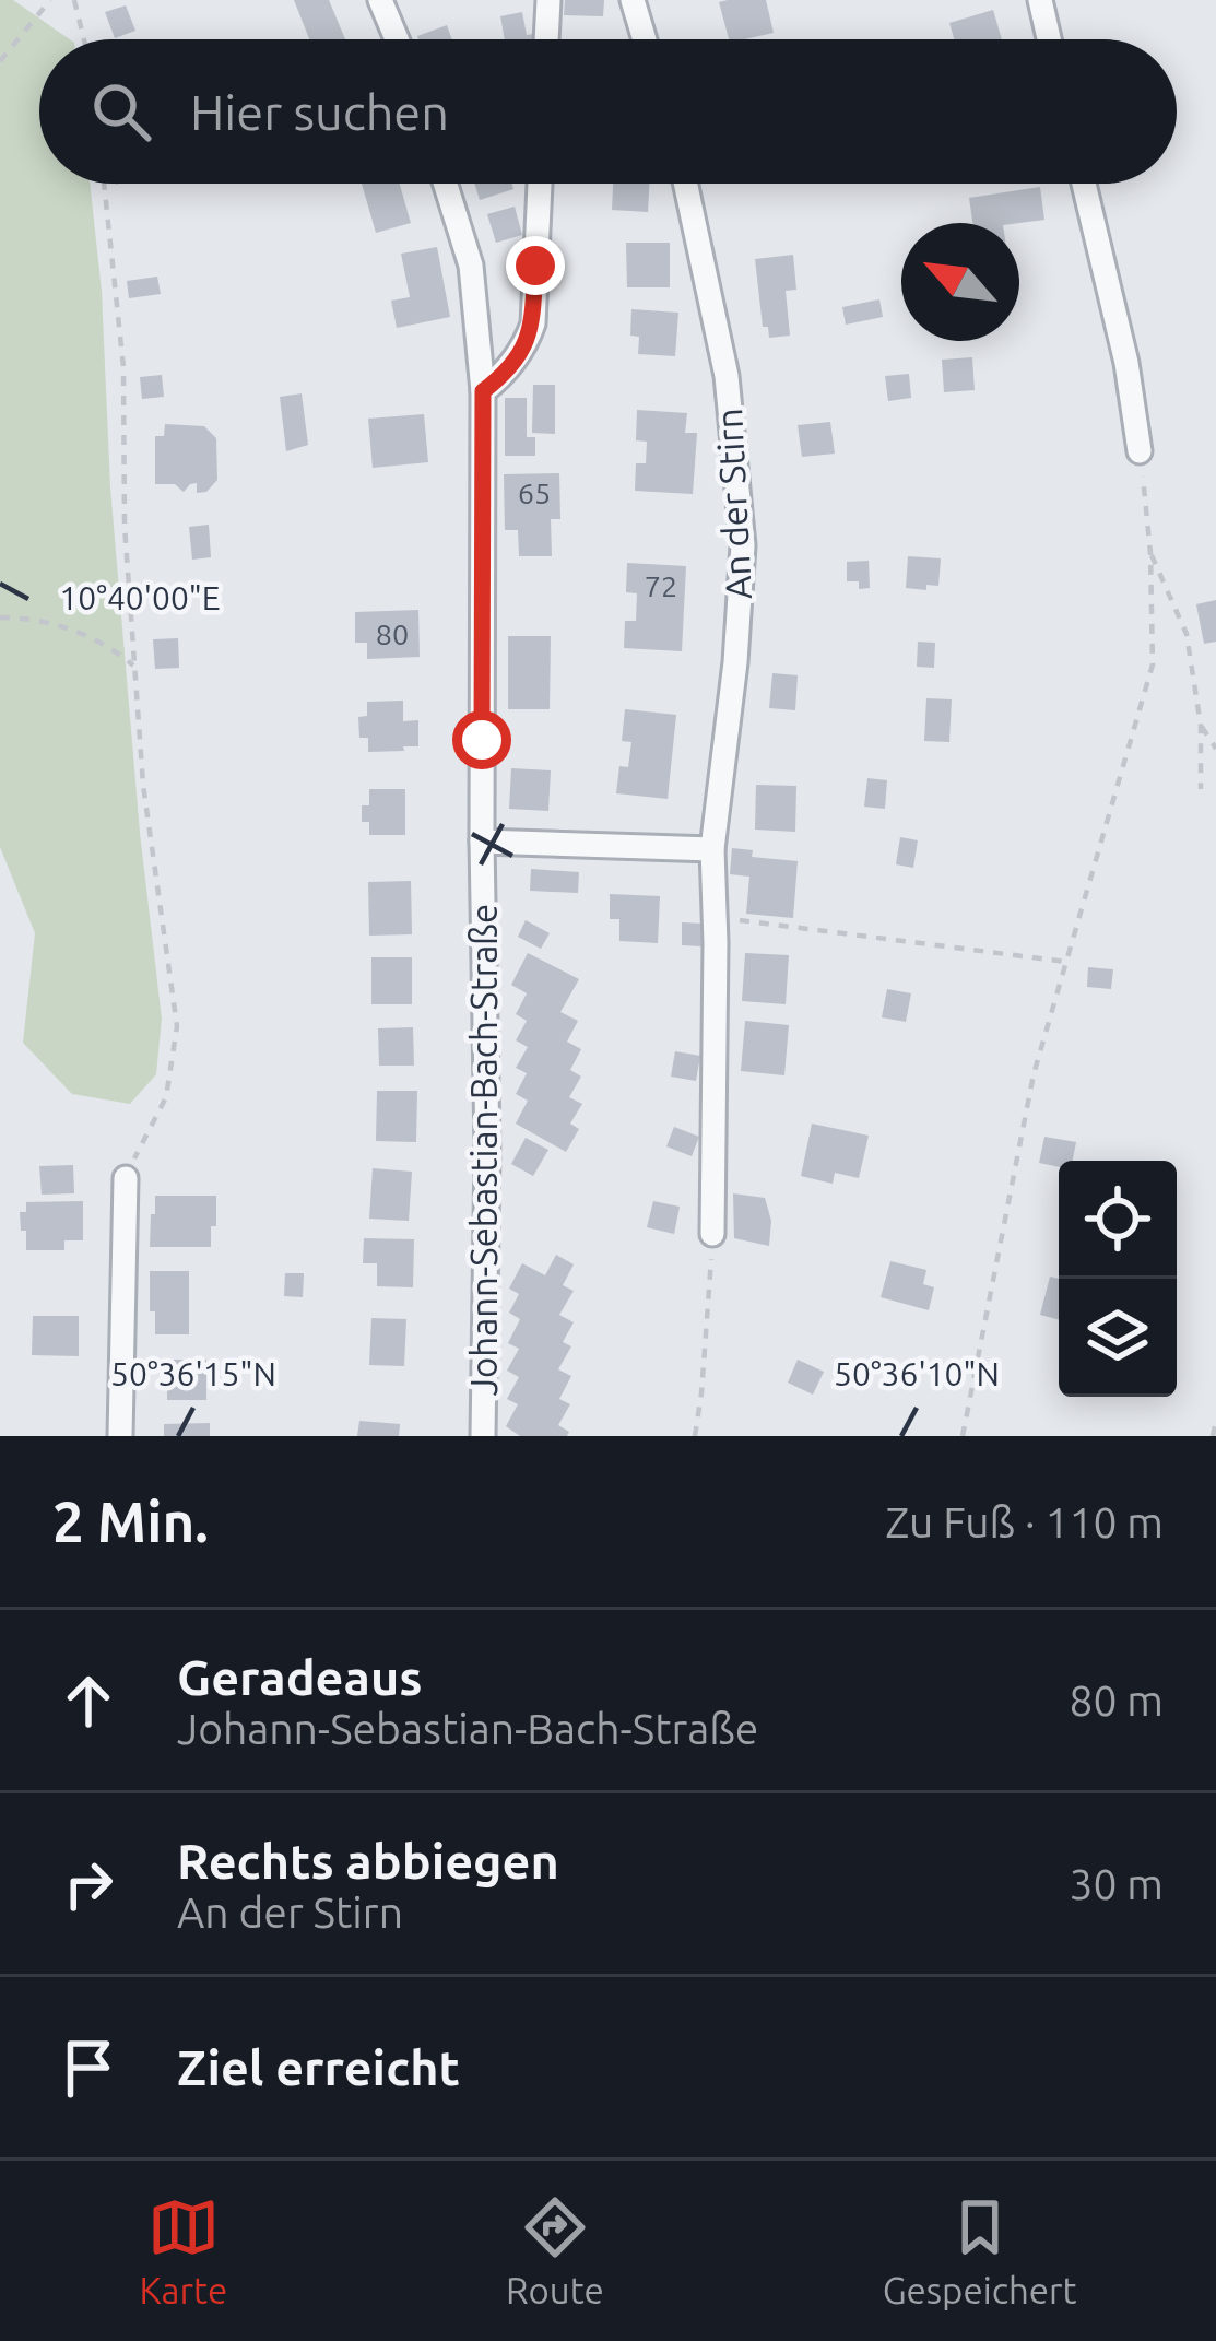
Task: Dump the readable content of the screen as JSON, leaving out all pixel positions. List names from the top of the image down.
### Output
{
  "streets": {
    "street": ["An der Stirn", "Johann-Sebastian-Bach-Straße"]
  },
  "house_numbers": ["65", "72", "80"],
  "north": "top left",
  "page": {
    "search": "Hier suchen",
    "heading": ["2 Min.", "Zu Fuß · 110 m"],
    "list": [
      ["Geradeaus", "Johann-Sebastian-Bach-Straße", "80 m"],
      ["Rechts abbiegen", "An der Stirn", "30 m"],
      "Ziel erreicht"
    ],
    "nav": ["Karte", "Route", "Gespeichert"]
  },
  "coordinates": ["10°40'00\"E", "50°36'15\"N", "50°36'10\"N"]
}
